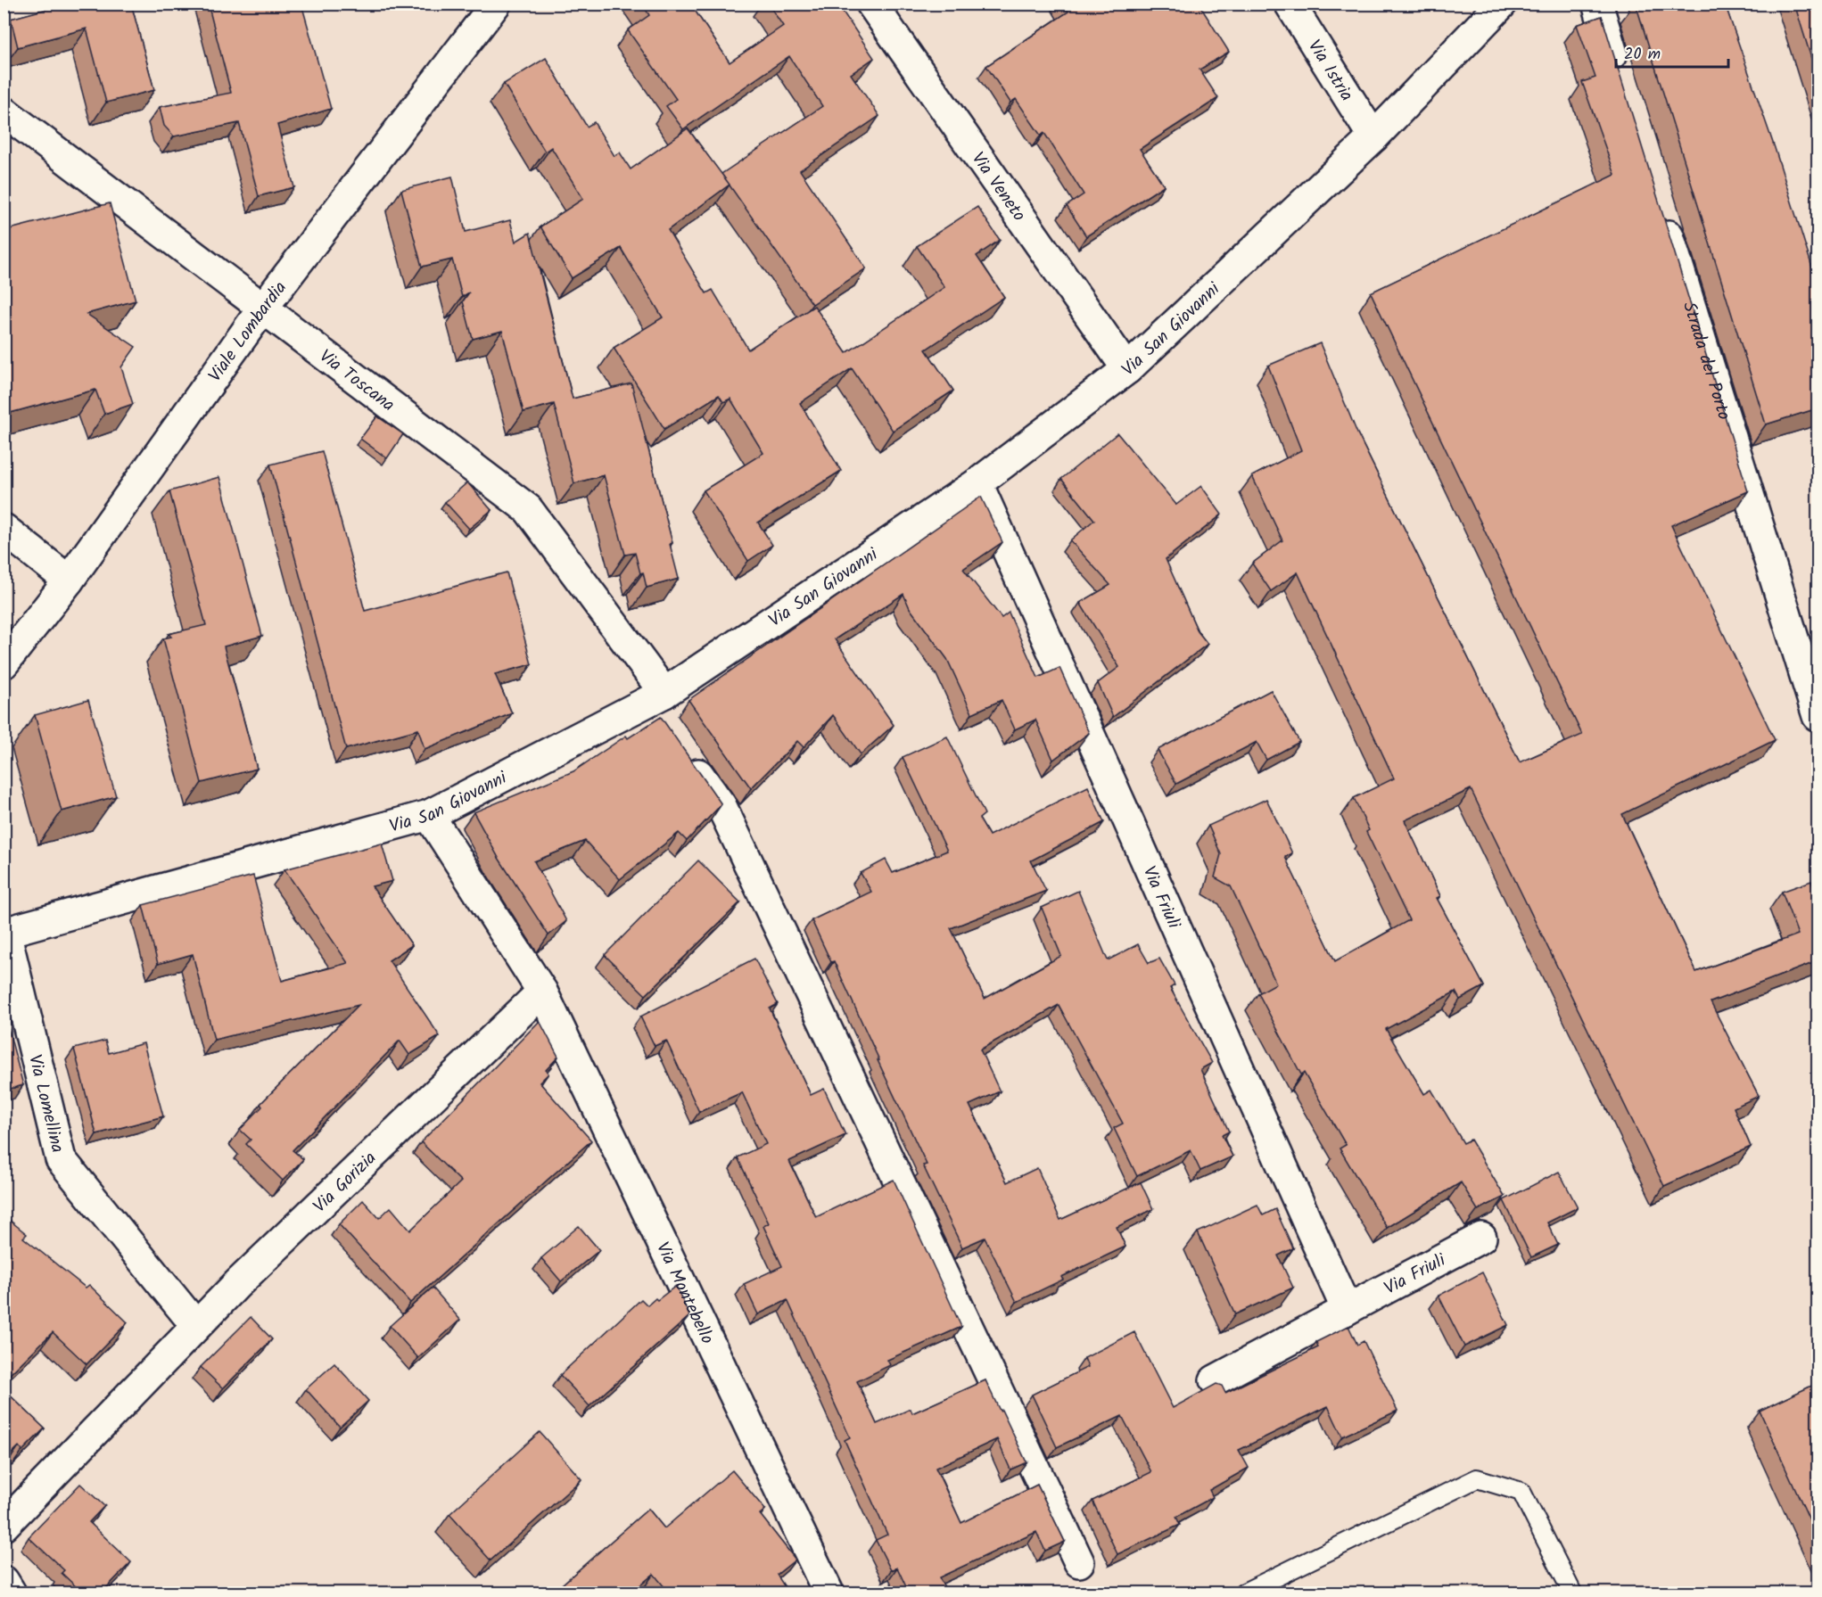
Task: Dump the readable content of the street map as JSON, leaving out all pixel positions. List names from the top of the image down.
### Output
{
  "streets": {
    "street": [
      "Via Istria",
      "Via Veneto",
      "Via San Giovanni",
      "Viale Lombardia",
      "Strada del Porto",
      "Via Toscana",
      "Via Friuli",
      "Via Lomellina",
      "Via Gorizia",
      "Via Montebello"
    ]
  },
  "crossings": [
    ["Via Istria", "Via San Giovanni"],
    ["Via Veneto", "Via San Giovanni"],
    ["Via San Giovanni", "Via Toscana"],
    ["Via San Giovanni", "Via Friuli"],
    ["Via San Giovanni", "Via Lomellina"],
    ["Viale Lombardia", "Via Toscana"],
    ["Via Lomellina", "Via Gorizia"],
    ["Via Gorizia", "Via Montebello"]
  ],
  "scale_bar": "20 m"
}
